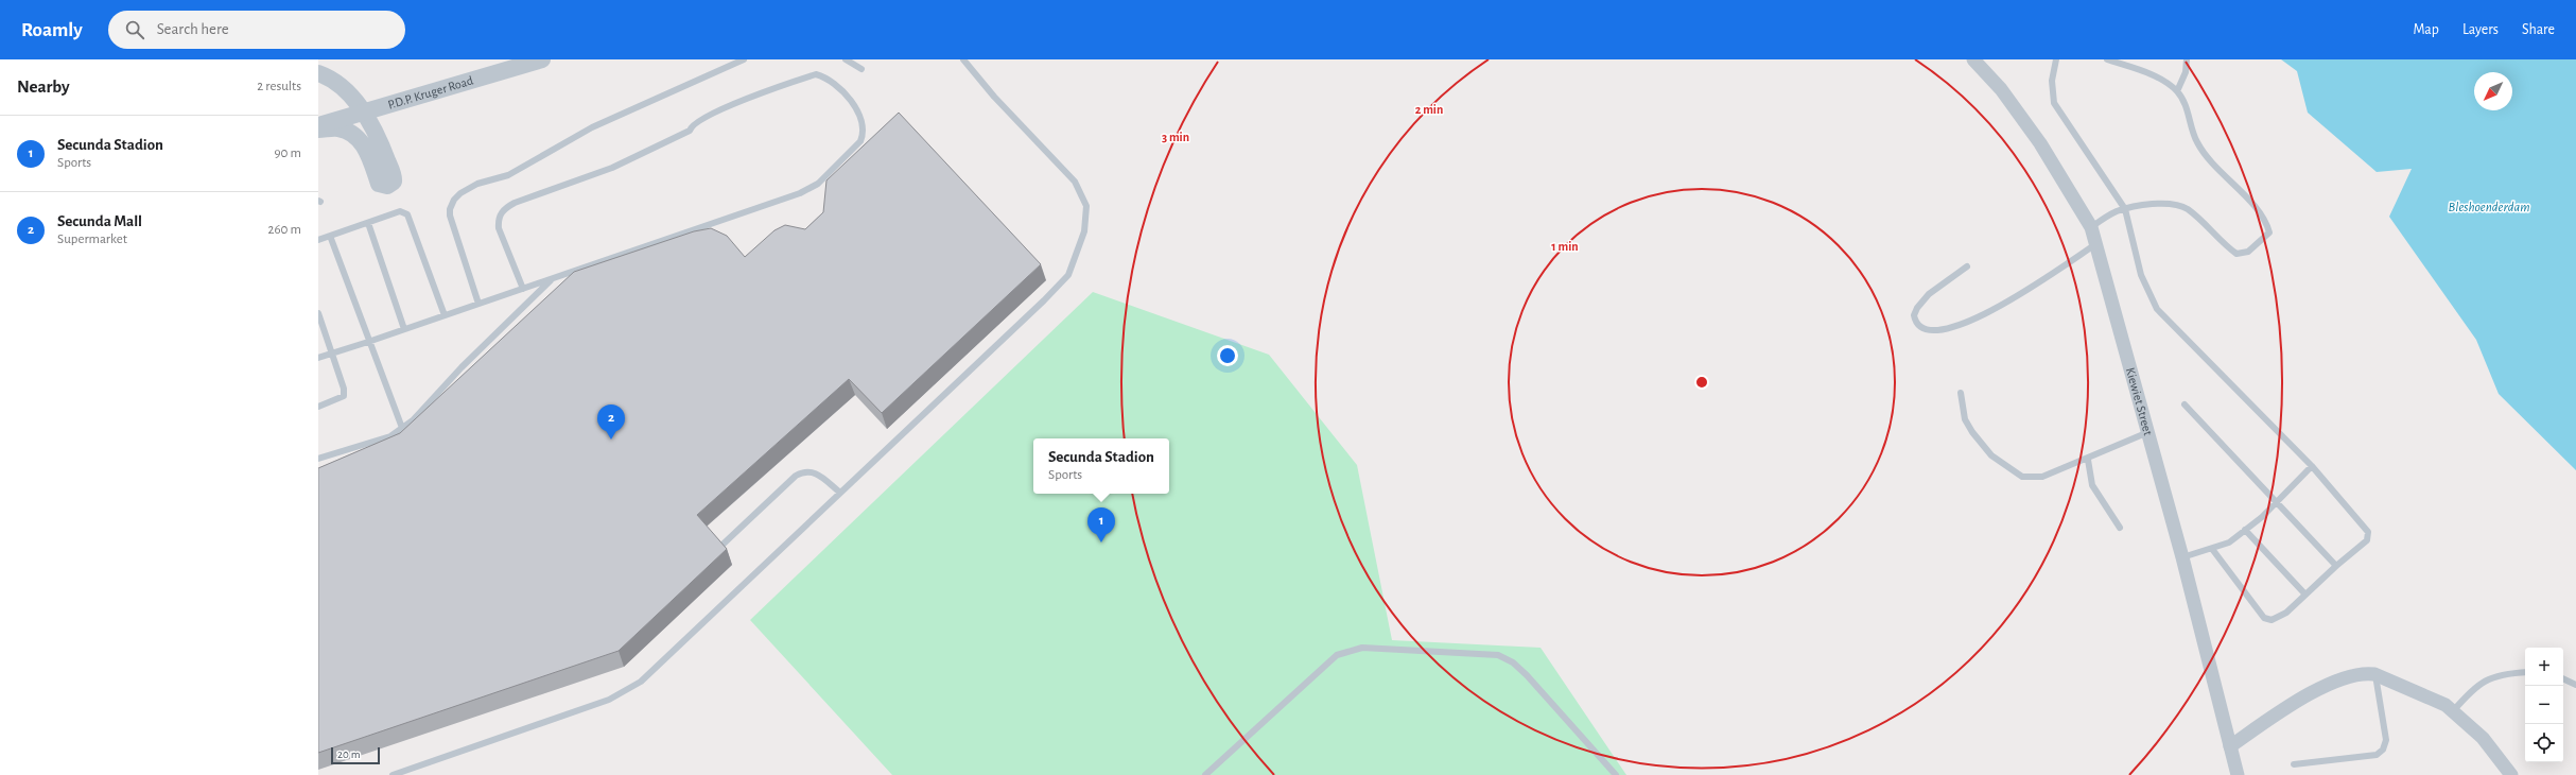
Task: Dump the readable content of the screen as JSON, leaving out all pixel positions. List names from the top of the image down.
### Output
{
  "streets": {
    "street": ["P.D.P. Kruger Road", "Kiewiet Street"]
  },
  "water": ["Bleshoenderdam"],
  "scale_bar": "20 m",
  "north": "bottom left",
  "page": {
    "header": "Roamly",
    "search": "Search here",
    "nav": ["Map", "Layers", "Share"],
    "heading": ["Nearby", "2 results"],
    "list": [
      {
        "mark": "1",
        "name": "Secunda Stadion",
        "note": "Sports",
        "value": "90 m"
      },
      {
        "mark": "2",
        "name": "Secunda Mall",
        "note": "Supermarket",
        "value": "260 m"
      }
    ],
    "pins": ["2", "1"],
    "popup": ["Secunda Stadion", "Sports"],
    "map_buttons": ["+", "−"],
    "scale": "20 m"
  },
  "rings": ["2 min", "3 min", "1 min"]
}
